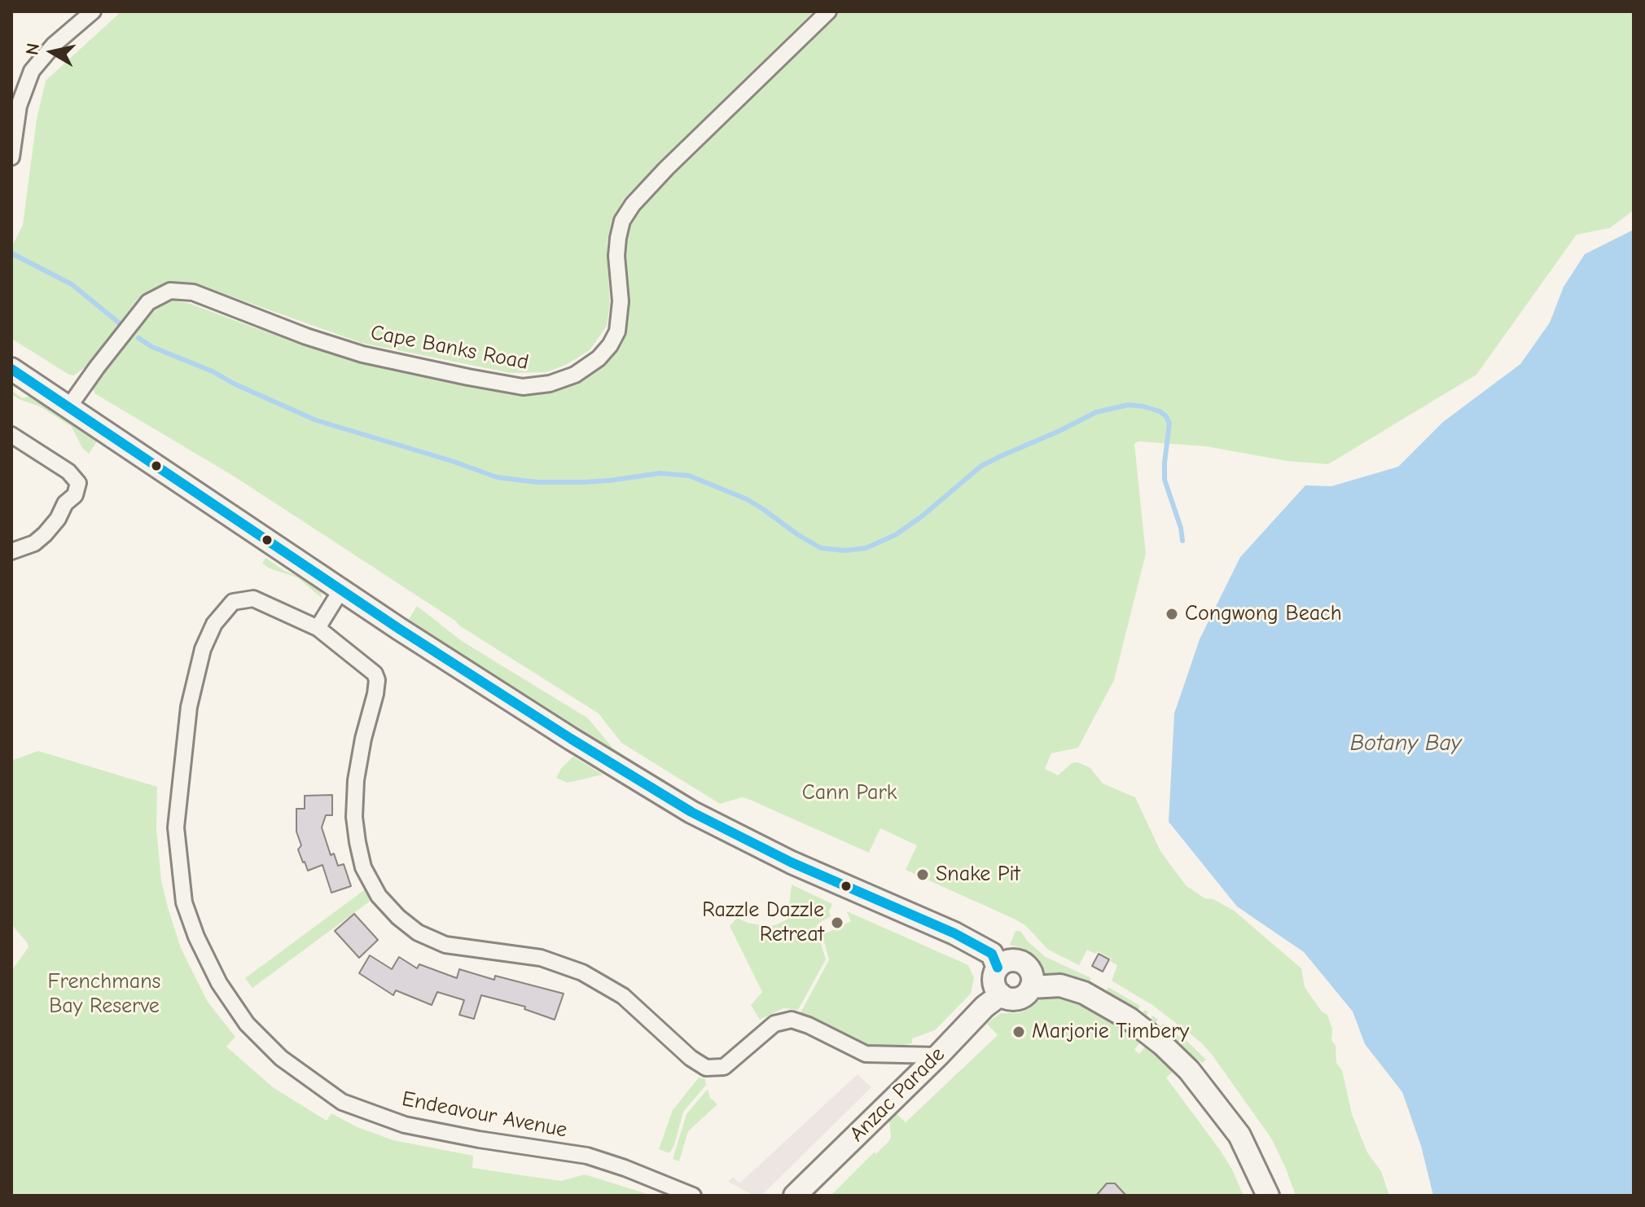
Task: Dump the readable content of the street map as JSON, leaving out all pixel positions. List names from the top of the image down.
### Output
{
  "streets": {
    "main road": ["Anzac Parade"],
    "street": ["Cape Banks Road", "Endeavour Avenue"]
  },
  "crossings": [
    ["Anzac Parade", "Endeavour Avenue"]
  ],
  "water": ["Botany Bay"],
  "parks": ["Cann Park", "Frenchmans Bay Reserve"],
  "places": [
    "Congwong Beach",
    "Snake Pit",
    "Razzle Dazzle Retreat",
    "Marjorie Timbery"
  ],
  "north": "left"
}
